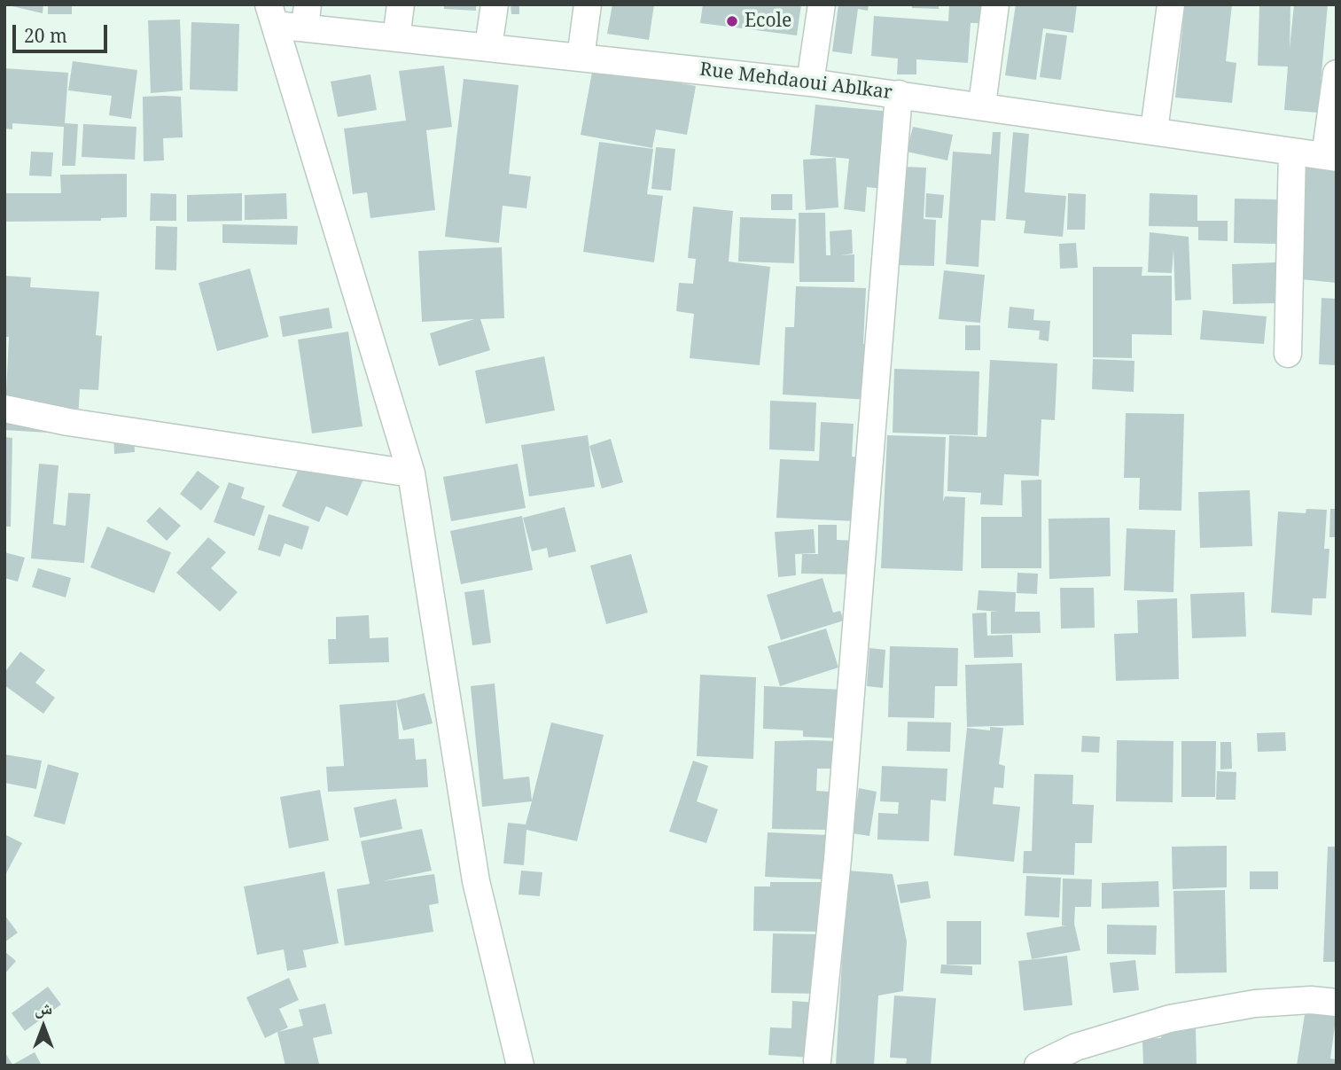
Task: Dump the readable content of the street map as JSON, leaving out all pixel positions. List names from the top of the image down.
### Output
{
  "streets": {
    "street": ["Rue Mehdaoui Ablkar"]
  },
  "places": ["Ecole"],
  "scale_bar": "20 m",
  "north": "top"
}
